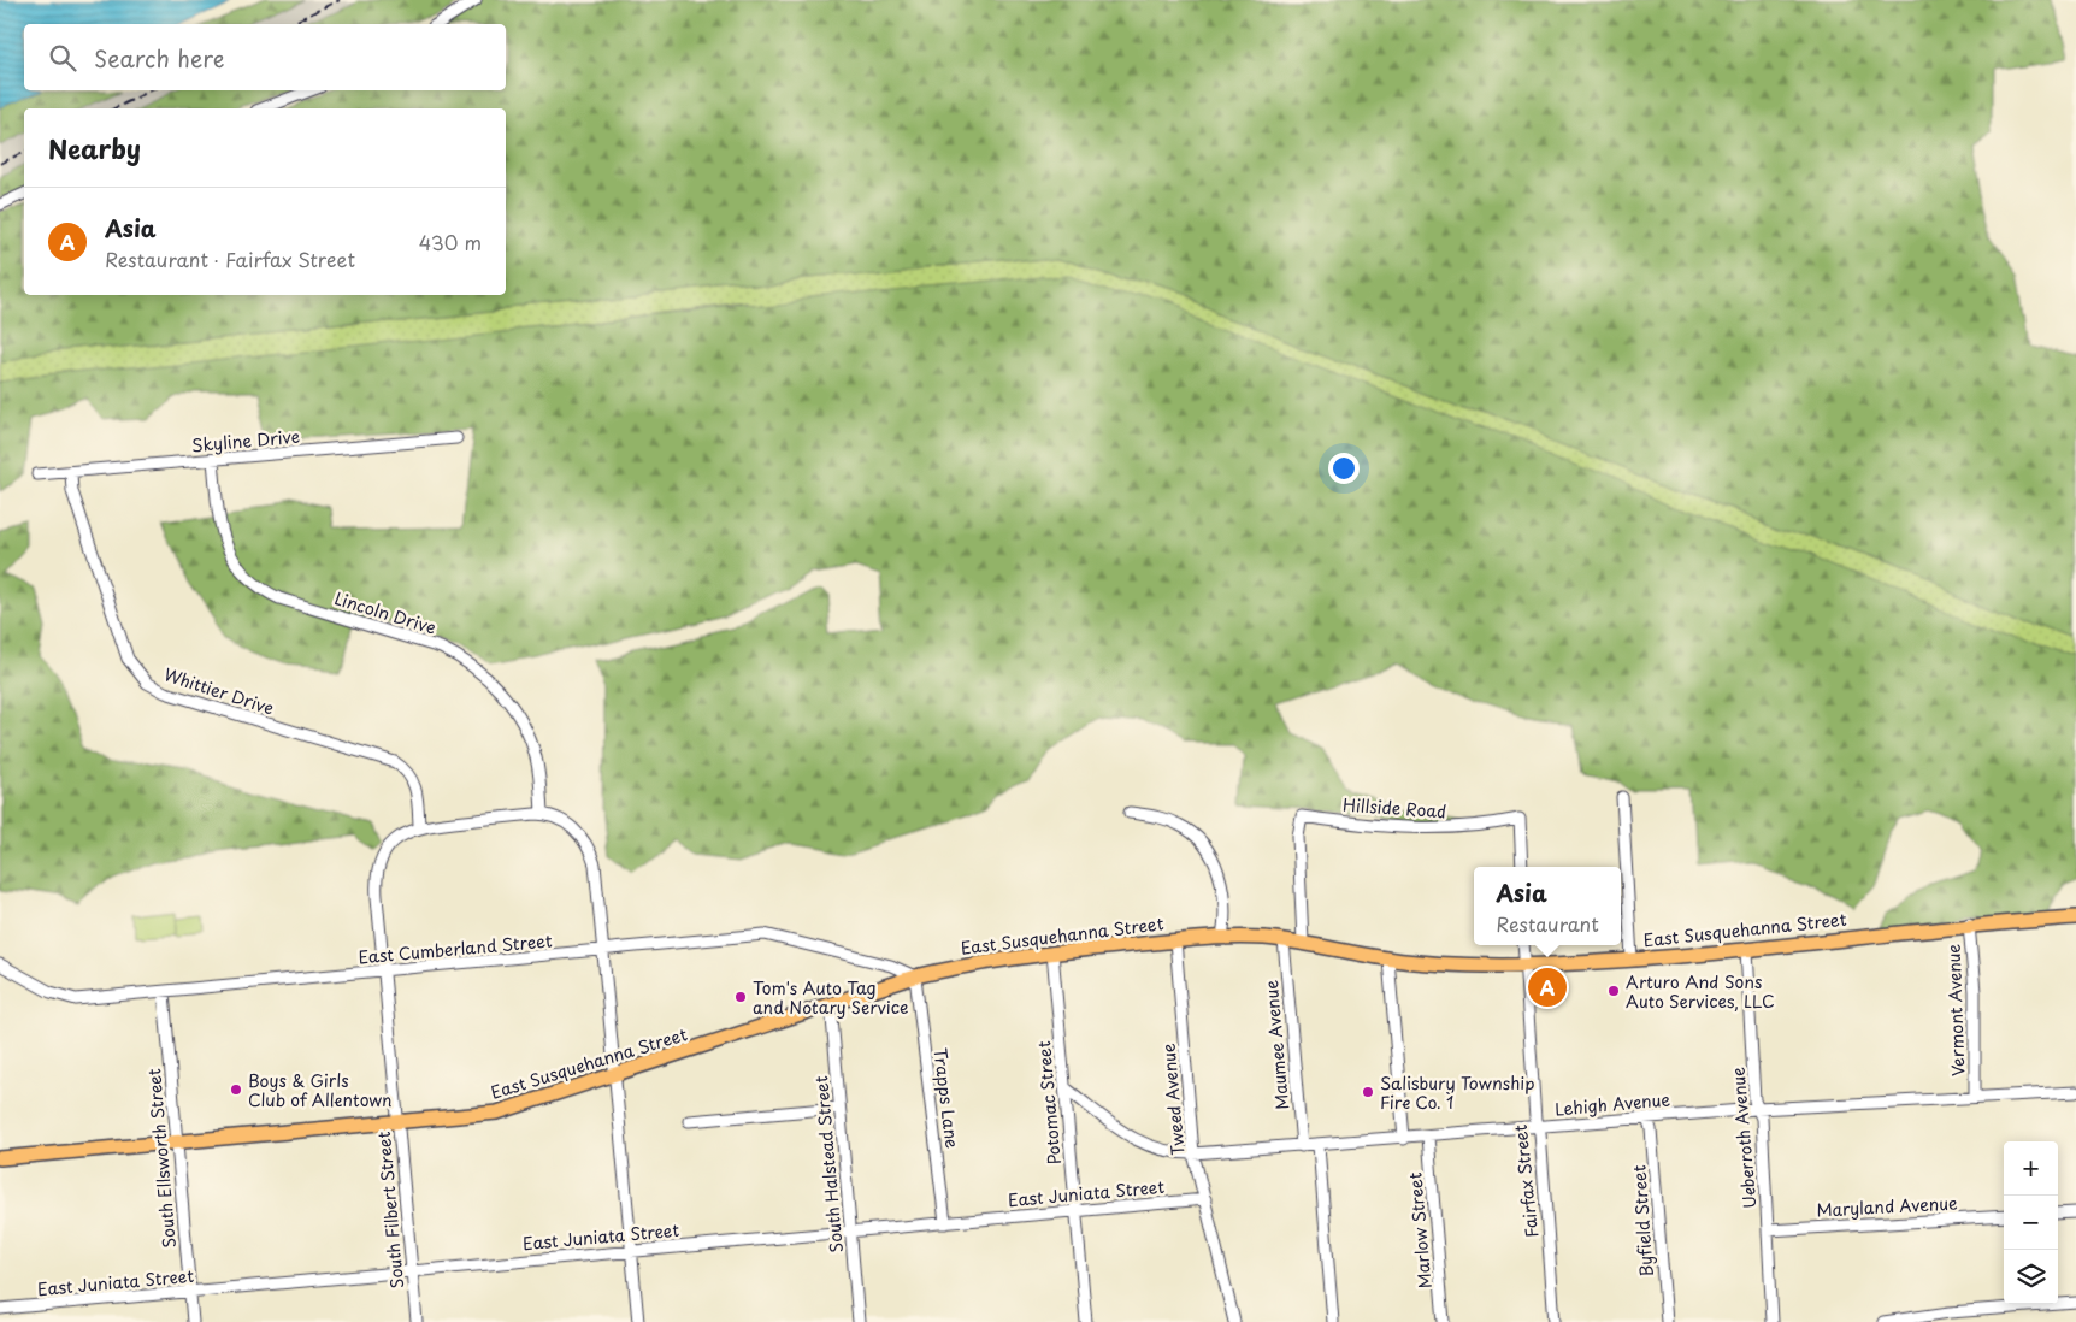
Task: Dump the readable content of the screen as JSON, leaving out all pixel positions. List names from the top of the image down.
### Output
{
  "streets": {
    "main road": ["East Susquehanna Street"],
    "street": [
      "Skyline Drive",
      "Lincoln Drive",
      "Whittier Drive",
      "Hillside Road",
      "East Cumberland Street",
      "Vermont Avenue",
      "Maumee Avenue",
      "Trapps Lane",
      "Tweed Avenue",
      "Potomac Street",
      "Lehigh Avenue",
      "Ueberroth Avenue",
      "South Ellsworth Street",
      "South Halstead Street",
      "Fairfax Street",
      "East Juniata Street",
      "Maryland Avenue",
      "South Filbert Street",
      "Byfield Street",
      "Marlow Street"
    ]
  },
  "crossings": [
    ["Skyline Drive", "Lincoln Drive"],
    ["Skyline Drive", "Whittier Drive"],
    ["Whittier Drive", "South Filbert Street"],
    ["Hillside Road", "East Susquehanna Street"],
    ["East Susquehanna Street", "East Cumberland Street"],
    ["East Susquehanna Street", "Vermont Avenue"],
    ["East Susquehanna Street", "Maumee Avenue"],
    ["East Susquehanna Street", "Trapps Lane"],
    ["East Susquehanna Street", "Tweed Avenue"],
    ["East Susquehanna Street", "Potomac Street"],
    ["East Susquehanna Street", "Ueberroth Avenue"],
    ["East Susquehanna Street", "South Ellsworth Street"],
    ["East Susquehanna Street", "South Halstead Street"],
    ["East Susquehanna Street", "Fairfax Street"],
    ["East Susquehanna Street", "South Filbert Street"],
    ["East Cumberland Street", "Trapps Lane"],
    ["East Cumberland Street", "South Ellsworth Street"],
    ["East Cumberland Street", "South Filbert Street"],
    ["Vermont Avenue", "Lehigh Avenue"],
    ["Maumee Avenue", "Lehigh Avenue"],
    ["Trapps Lane", "East Juniata Street"],
    ["Tweed Avenue", "Lehigh Avenue"],
    ["Tweed Avenue", "East Juniata Street"],
    ["Potomac Street", "Lehigh Avenue"],
    ["Potomac Street", "East Juniata Street"],
    ["Lehigh Avenue", "Ueberroth Avenue"],
    ["Lehigh Avenue", "Fairfax Street"],
    ["Lehigh Avenue", "Byfield Street"],
    ["Lehigh Avenue", "Marlow Street"],
    ["Ueberroth Avenue", "Maryland Avenue"],
    ["South Ellsworth Street", "East Juniata Street"],
    ["South Halstead Street", "East Juniata Street"],
    ["East Juniata Street", "South Filbert Street"]
  ],
  "places": [
    "Arturo And Sons Auto Services, LLC",
    "Tom's Auto Tag and Notary Service",
    "Boys & Girls Club of Allentown",
    "Salisbury Township Fire Co. 1"
  ],
  "page": {
    "search": "Search here",
    "heading": "Nearby",
    "list": [
      {
        "mark": "A",
        "name": "Asia",
        "note": "Restaurant · Fairfax Street",
        "value": "430 m"
      }
    ],
    "popup": ["Asia", "Restaurant"],
    "pins": "A",
    "map_buttons": ["+", "−"]
  }
}
